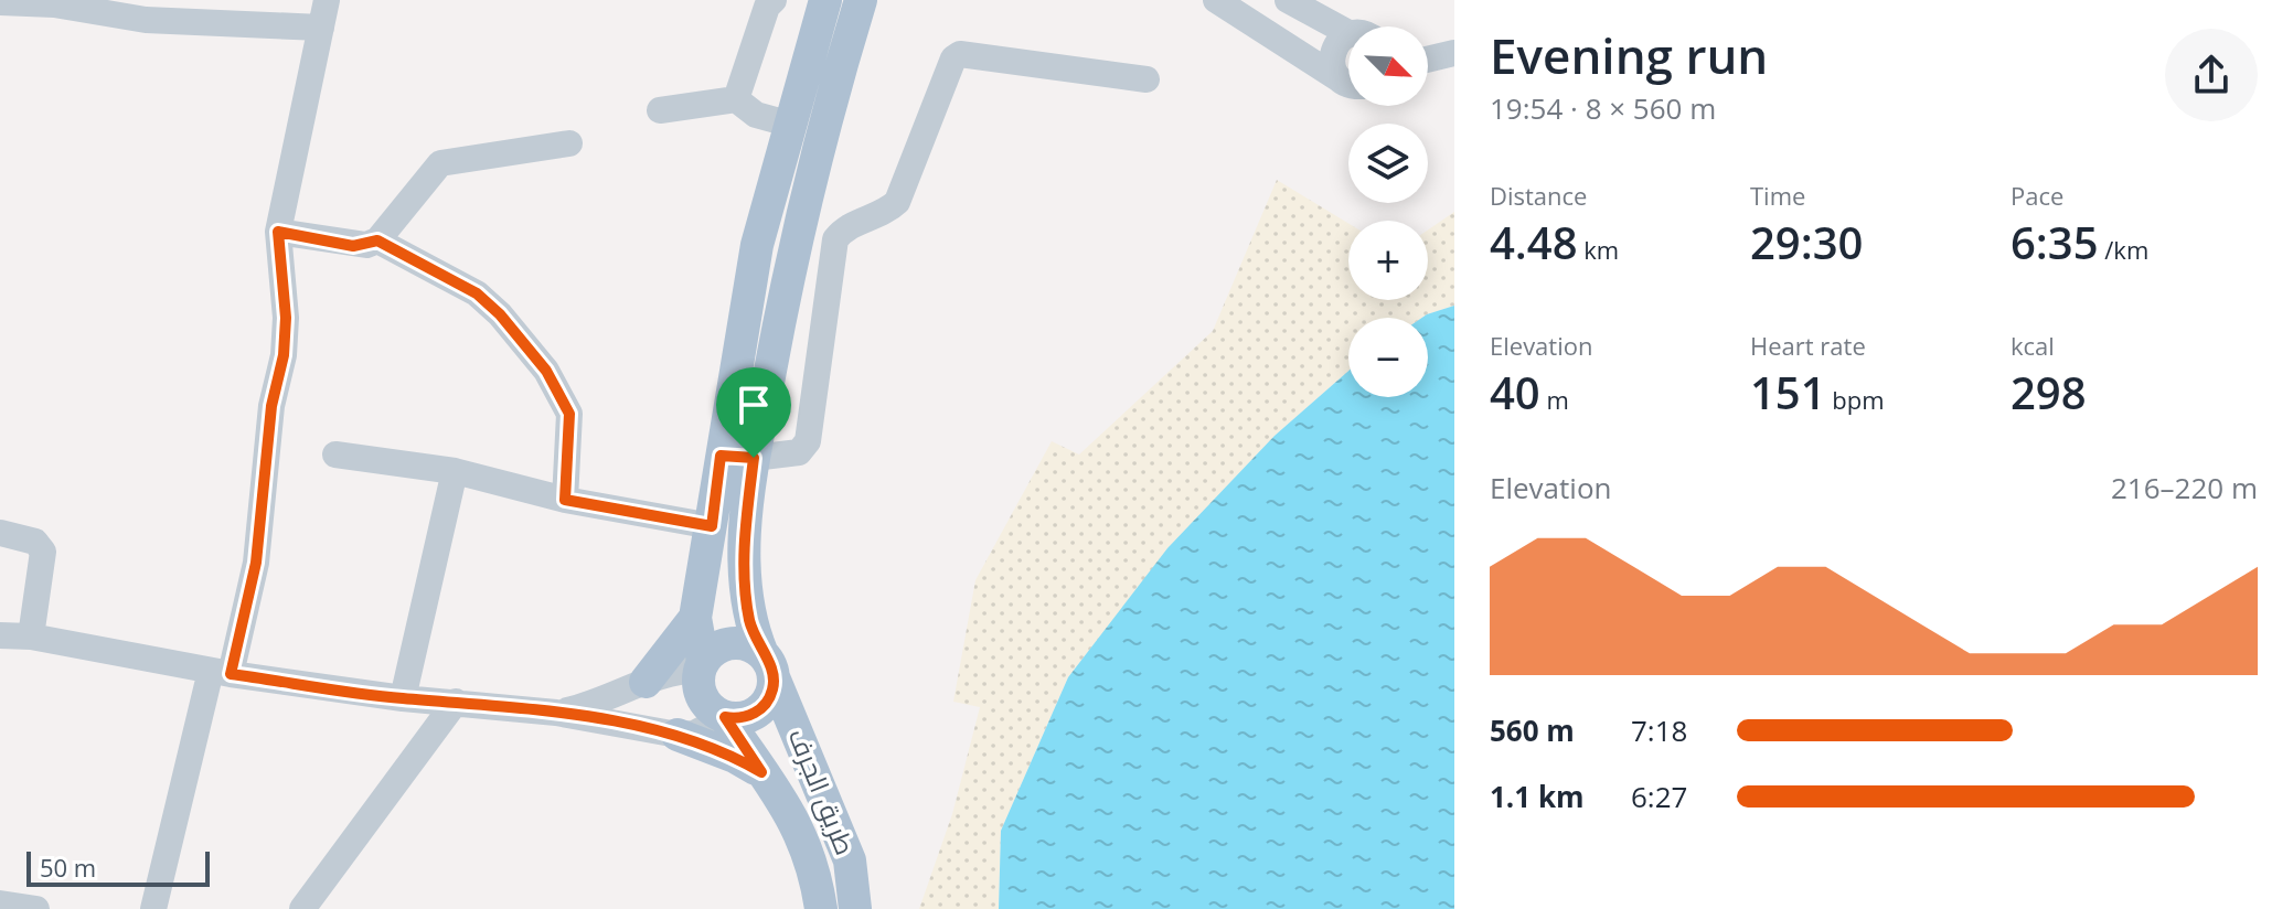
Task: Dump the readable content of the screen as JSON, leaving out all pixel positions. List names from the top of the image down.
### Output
{
  "streets": {
    "main road": ["طريق الجرف"]
  },
  "scale_bar": "50 m",
  "north": "bottom right",
  "page": {
    "heading": ["Evening run", "19:54 · 8 × 560 m"],
    "map_buttons": ["+", "−"],
    "stats": [
      ["Distance", "4.48 km"],
      ["Time", "29:30"],
      ["Pace", "6:35 /km"],
      ["Elevation", "40 m"],
      ["Heart rate", "151 bpm"],
      ["kcal", "298"]
    ],
    "chart": ["Elevation", "216–220 m"],
    "list": [
      {
        "name": "560 m",
        "note": "7:18"
      },
      {
        "name": "1.1 km",
        "note": "6:27"
      }
    ],
    "scale": "50 m"
  }
}
